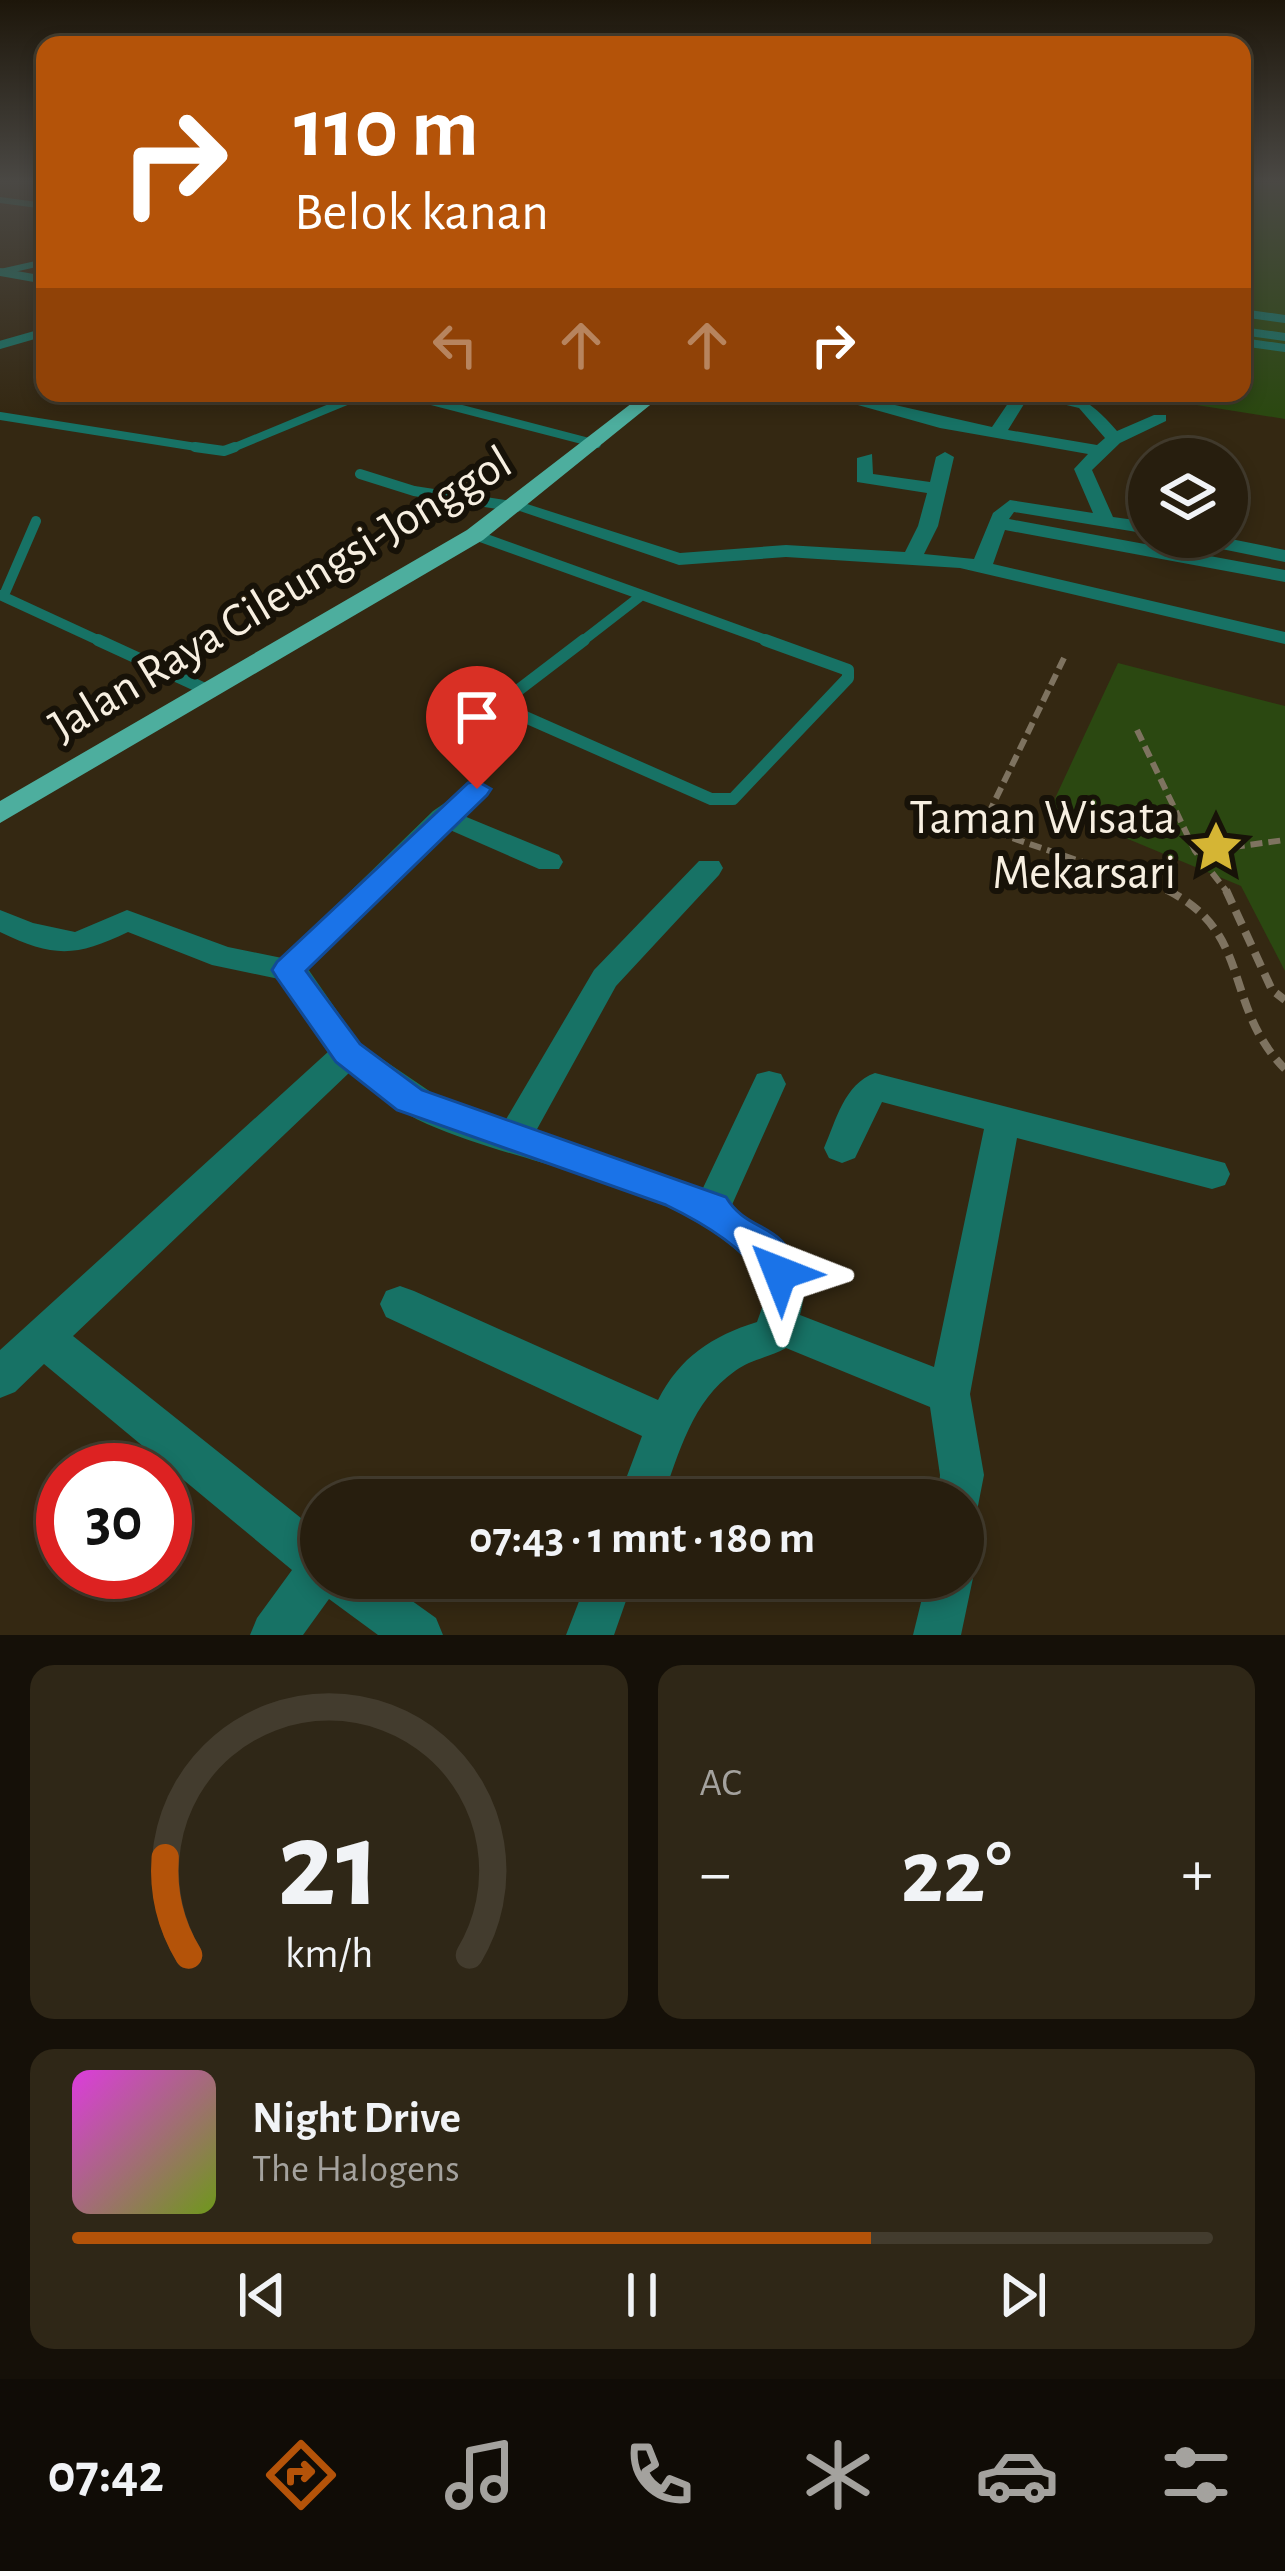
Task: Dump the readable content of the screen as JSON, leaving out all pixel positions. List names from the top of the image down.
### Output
{
  "streets": {
    "main road": ["Jalan Raya Cileungsi-Jonggol"]
  },
  "places": {
    "place": ["Taman Wisata Mekarsari"]
  },
  "page": {
    "turn": ["110 m", "Belok kanan"],
    "limit": "30",
    "trip": "07:43 · 1 mnt · 180 m",
    "tile": "AC",
    "heat": ["−", "22°", "+"],
    "song": ["Night Drive", "The Halogens"],
    "tabs": "07:42",
    "gauge": ["21", "km/h"]
  }
}
